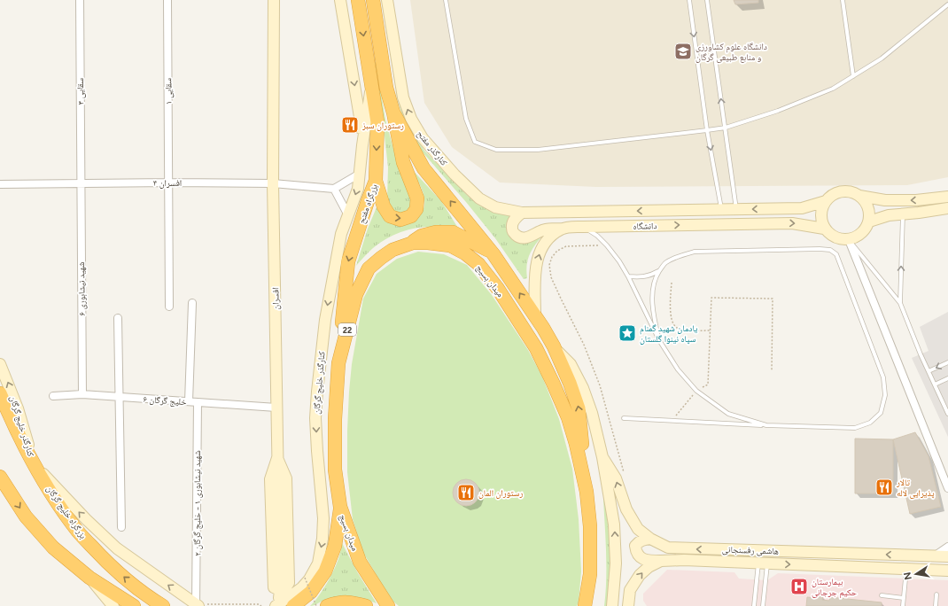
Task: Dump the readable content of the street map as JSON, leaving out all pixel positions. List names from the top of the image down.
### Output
{
  "streets": {
    "highway": [
      "بزرگراه مفتح",
      "میدان بسیج",
      "22",
      "بزرگراه خلیج گرگان"
    ],
    "main road": [
      "کنارگذر مفتح",
      "دانشگاه",
      "افسران",
      "کنارگذر خلیج گرگان",
      "هاشمی رفسنجانی"
    ],
    "street": [
      "سقایی ۳",
      "سقایی ۱",
      "افسران ۴",
      "شهید نیشابوری ۶",
      "خلیج گرگان ۶",
      "شهید نیشابوری ۱ - خلیج گرگان ۲"
    ]
  },
  "crossings": [
    ["سقایی ۳", "افسران ۴"],
    ["سقایی ۳", "شهید نیشابوری ۶"],
    ["سقایی ۱", "افسران ۴"],
    ["کنارگذر مفتح", "دانشگاه"],
    ["افسران ۴", "شهید نیشابوری ۶"],
    ["افسران ۴", "افسران"],
    ["بزرگراه مفتح", "میدان بسیج"],
    ["میدان بسیج", "22"],
    ["شهید نیشابوری ۶", "خلیج گرگان ۶"],
    ["افسران", "کنارگذر خلیج گرگان"],
    ["افسران", "خلیج گرگان ۶"],
    ["کنارگذر خلیج گرگان", "شهید نیشابوری ۱ - خلیج گرگان ۲"],
    ["کنارگذر خلیج گرگان", "بزرگراه خلیج گرگان"],
    ["خلیج گرگان ۶", "شهید نیشابوری ۱ - خلیج گرگان ۲"]
  ],
  "places": {
    "school or university": ["دانشگاه علوم کشاورزی و منابع طبیعی گرگان"],
    "restaurant": ["رستوران سبز", "تالار پذیرایی لاله", "رستوران المان"],
    "place": ["یادمان شهید گمنام سپاه نینوا گلستان"],
    "hospital": ["بیمارستان حکیم جرجانی"]
  },
  "north": "left"
}
